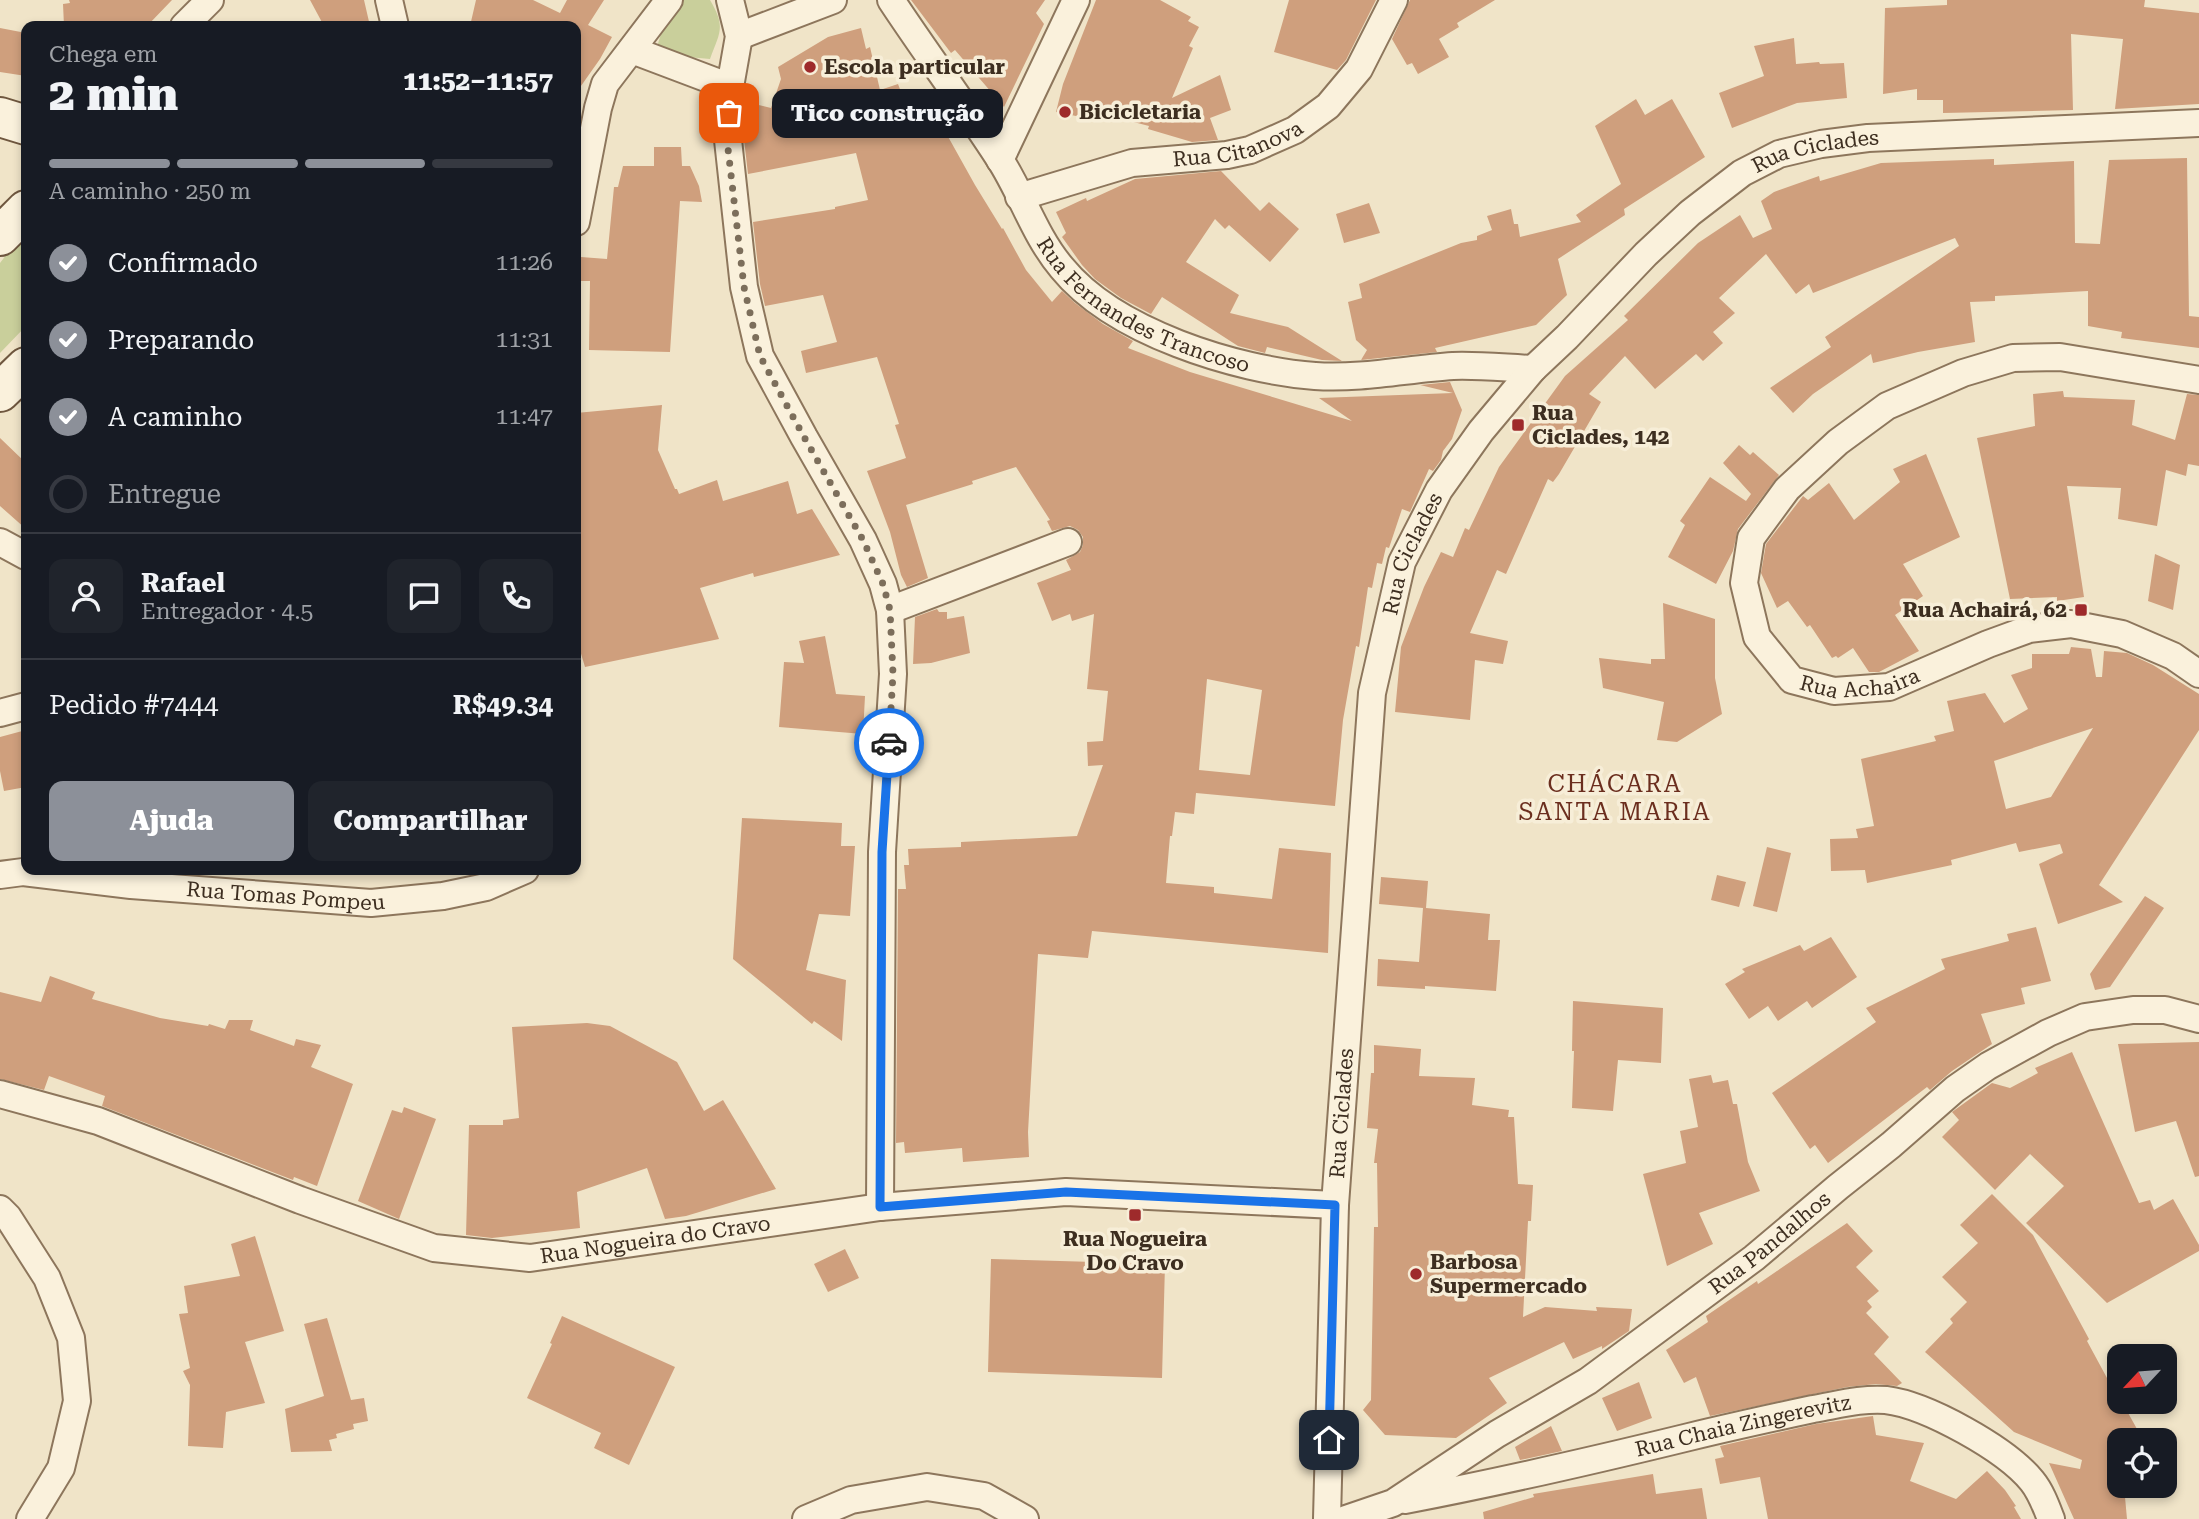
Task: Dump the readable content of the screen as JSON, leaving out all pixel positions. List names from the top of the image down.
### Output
{
  "streets": {
    "street": [
      "Rua Citanova",
      "Rua Ciclades",
      "Rua Fernandes Trancoso",
      "Rua Achaira",
      "Rua Tomas Pompeu",
      "Rua Nogueira do Cravo",
      "Rua Pandalhos",
      "Rua Chaia Zingerevitz"
    ]
  },
  "crossings": [
    ["Rua Citanova", "Rua Fernandes Trancoso"],
    ["Rua Ciclades", "Rua Fernandes Trancoso"],
    ["Rua Ciclades", "Rua Nogueira do Cravo"],
    ["Rua Pandalhos", "Rua Chaia Zingerevitz"]
  ],
  "districts": ["CHÁCARA SANTA MARIA"],
  "places": {
    "other": [
      "Escola particular",
      "Bicicletaria",
      "Tico construção",
      "Barbosa Supermercado"
    ],
    "transit": ["Rua Ciclades, 142", "Rua Achairá, 62", "Rua Nogueira Do Cravo"]
  },
  "north": "bottom left",
  "page": {
    "heading": ["2 min", "Chega em", "11:52–11:57"],
    "panel": [
      "Rafael",
      "Entregador · 4.5",
      "Pedido #7444",
      "R$49.34"
    ],
    "bubble": "Tico construção",
    "bar": "A caminho · 250 m",
    "list": [
      ["Confirmado", "11:26"],
      ["Preparando", "11:31"],
      ["A caminho", "11:47"],
      "Entregue"
    ],
    "buttons": ["Ajuda", "Compartilhar"]
  }
}
